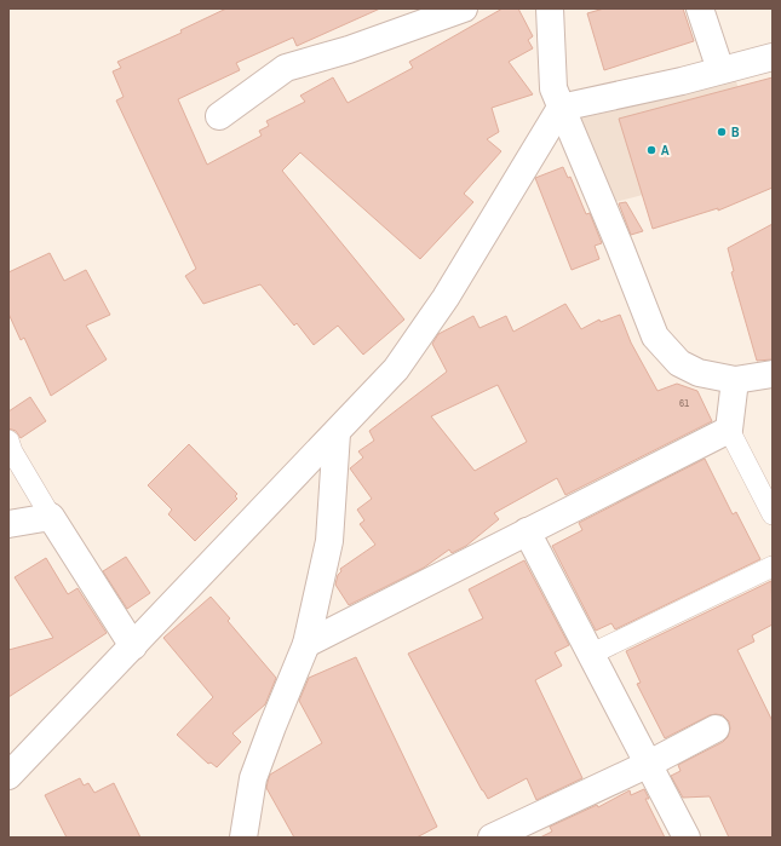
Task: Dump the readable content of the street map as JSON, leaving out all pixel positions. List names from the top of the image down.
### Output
{
  "places": ["B", "A"],
  "house_numbers": ["61"]
}
